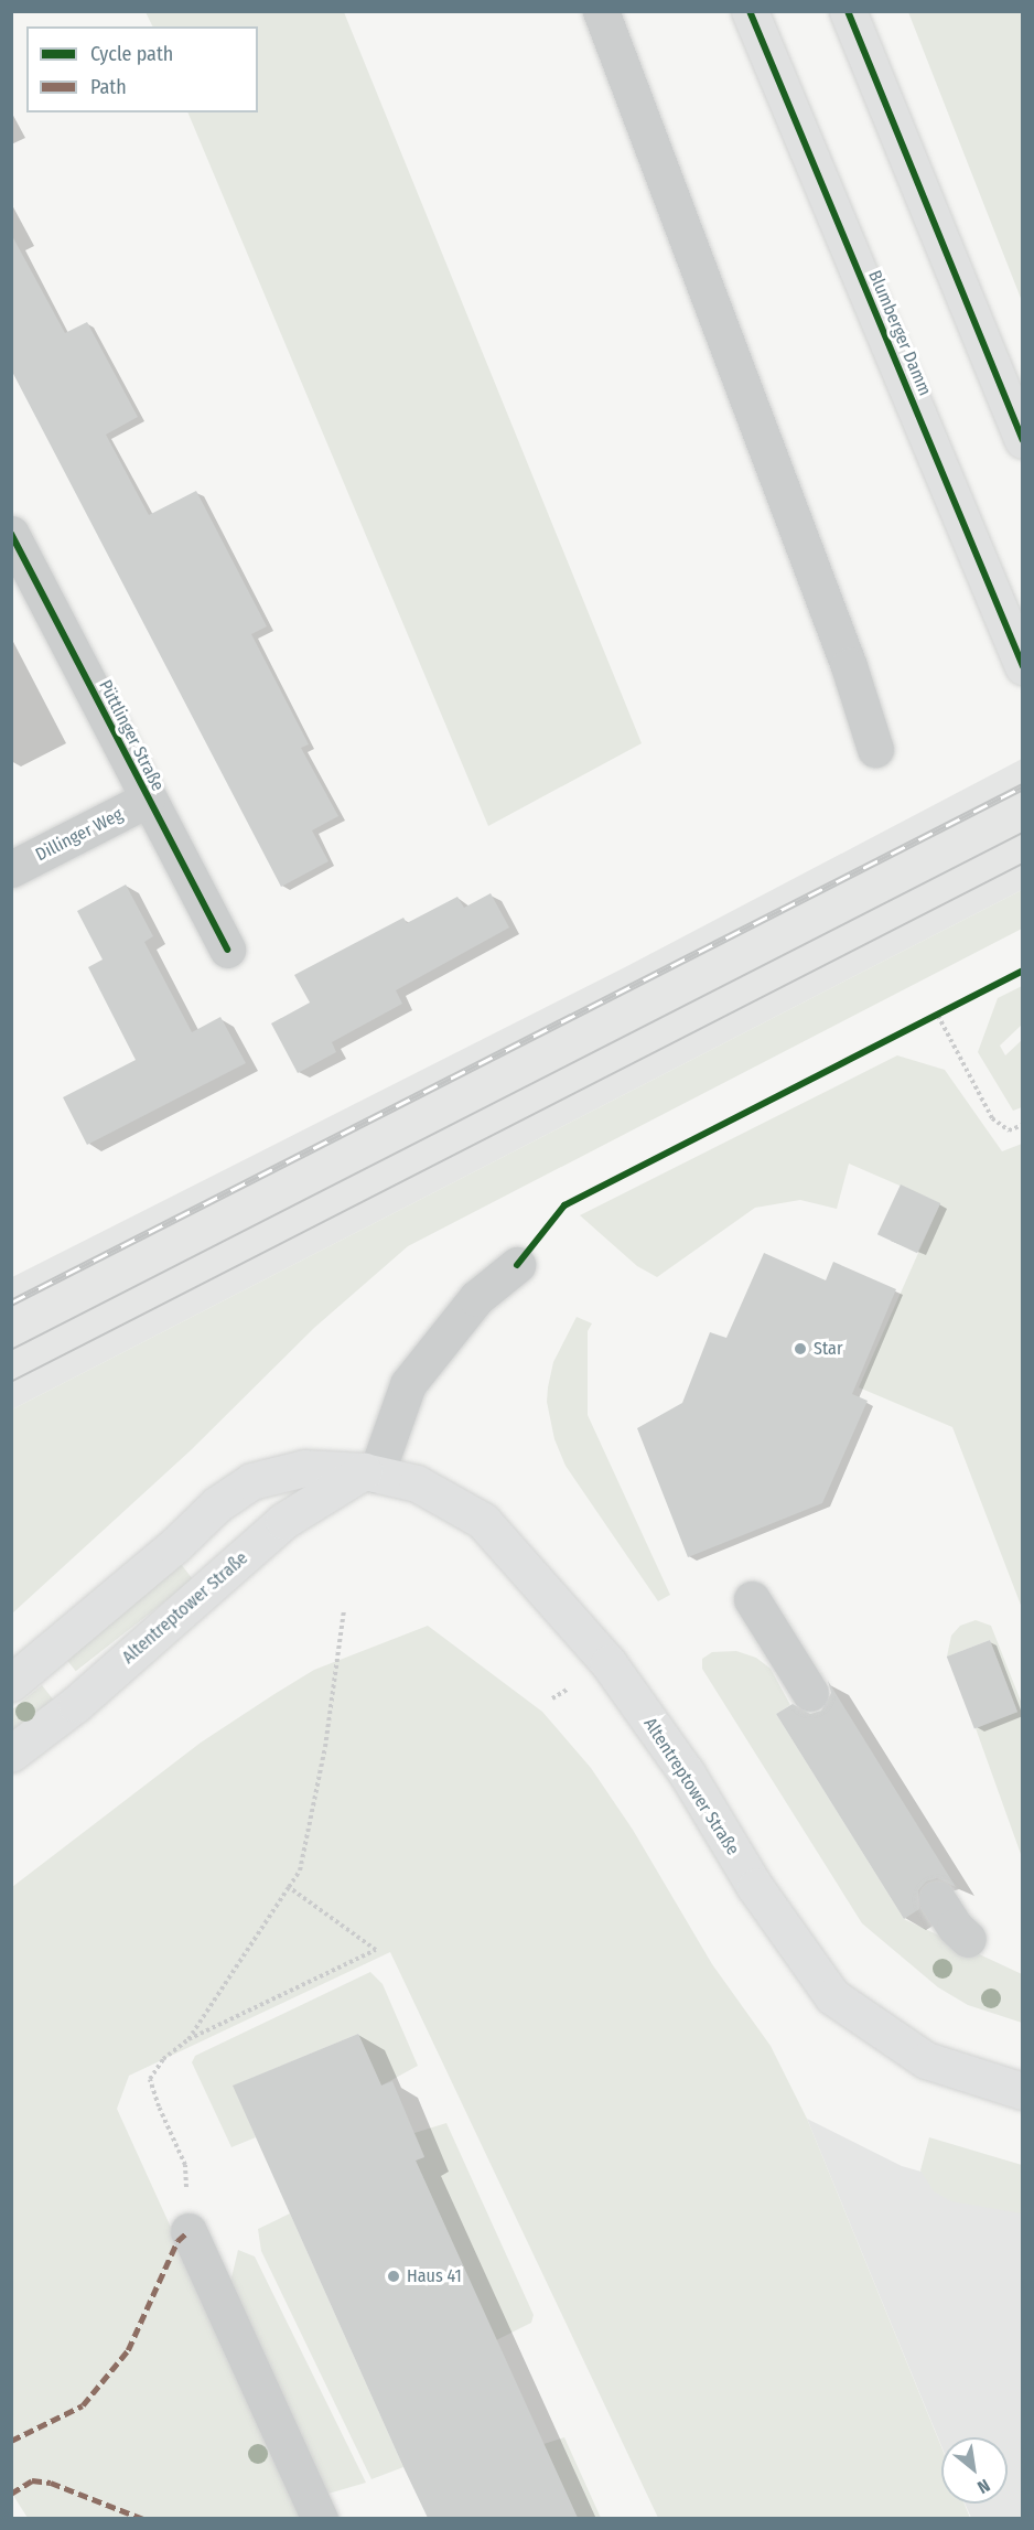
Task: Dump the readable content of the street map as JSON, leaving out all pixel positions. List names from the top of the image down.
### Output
{
  "streets": {
    "main road": ["Blumberger Damm", "Altentreptower Straße"],
    "street": ["Püttlinger Straße", "Dillinger Weg"]
  },
  "crossings": [
    ["Püttlinger Straße", "Dillinger Weg"]
  ],
  "places": ["Star", "Haus 41"],
  "legend": ["Cycle path", "Path"],
  "north": "bottom right"
}
